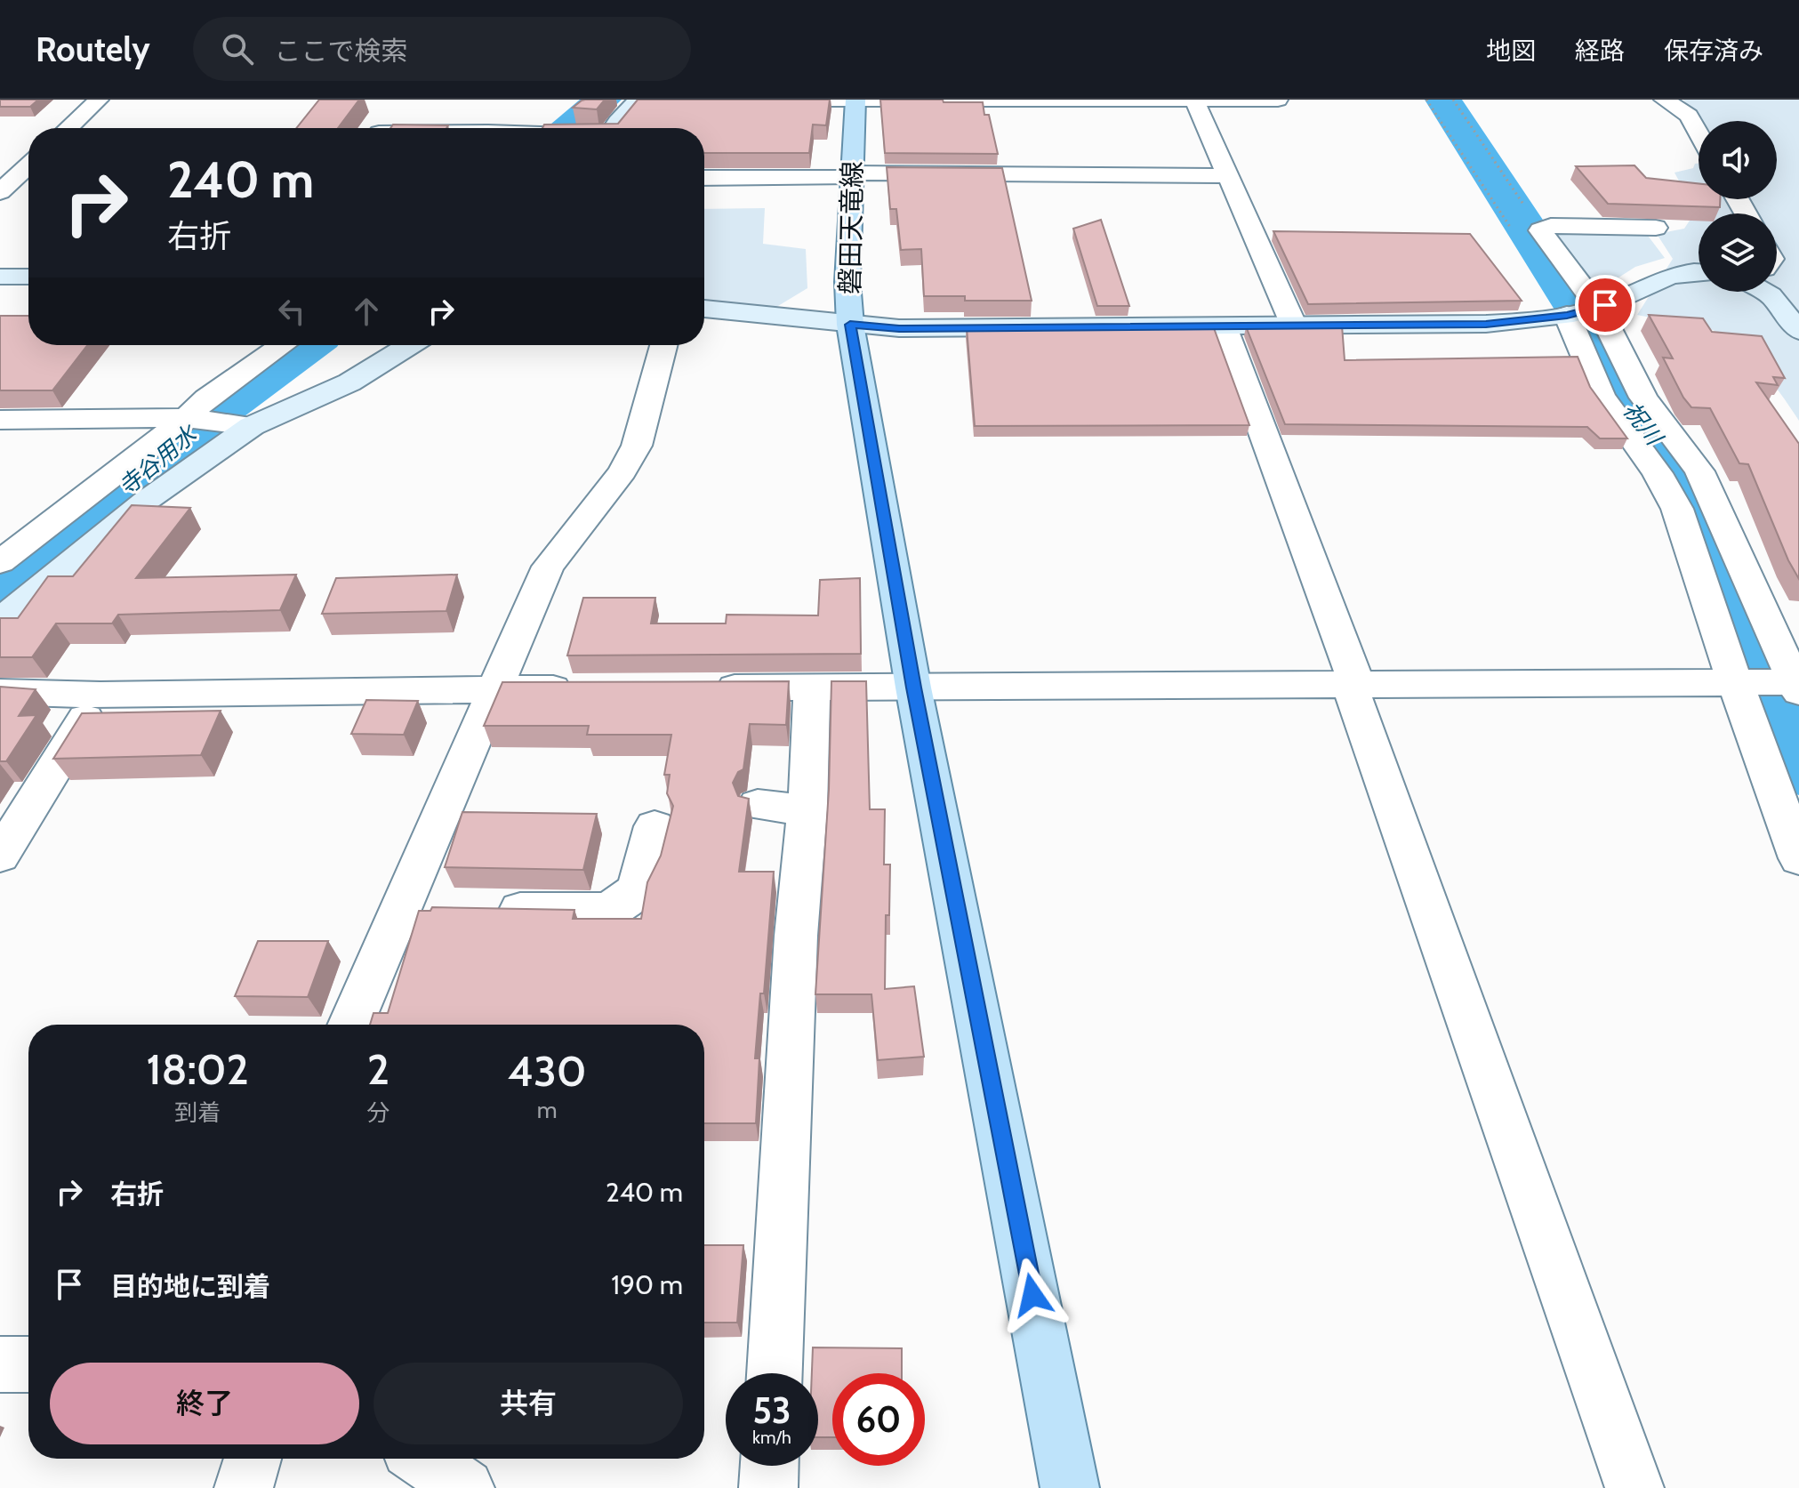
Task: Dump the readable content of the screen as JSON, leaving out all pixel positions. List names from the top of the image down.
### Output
{
  "streets": {
    "main road": ["磐田天竜線"]
  },
  "water": ["祝川", "寺谷用水"],
  "page": {
    "header": "Routely",
    "search": "ここで検索",
    "nav": ["地図", "経路", "保存済み"],
    "turn": ["240 m", "右折"],
    "eta": [
      "18:02",
      "到着",
      "2",
      "分",
      "430",
      "m"
    ],
    "list": [
      {
        "name": "右折",
        "value": "240 m"
      },
      {
        "name": "目的地に到着",
        "value": "190 m"
      }
    ],
    "buttons": ["終了", "共有"],
    "speed": "53 km/h",
    "limit": "60"
  }
}
